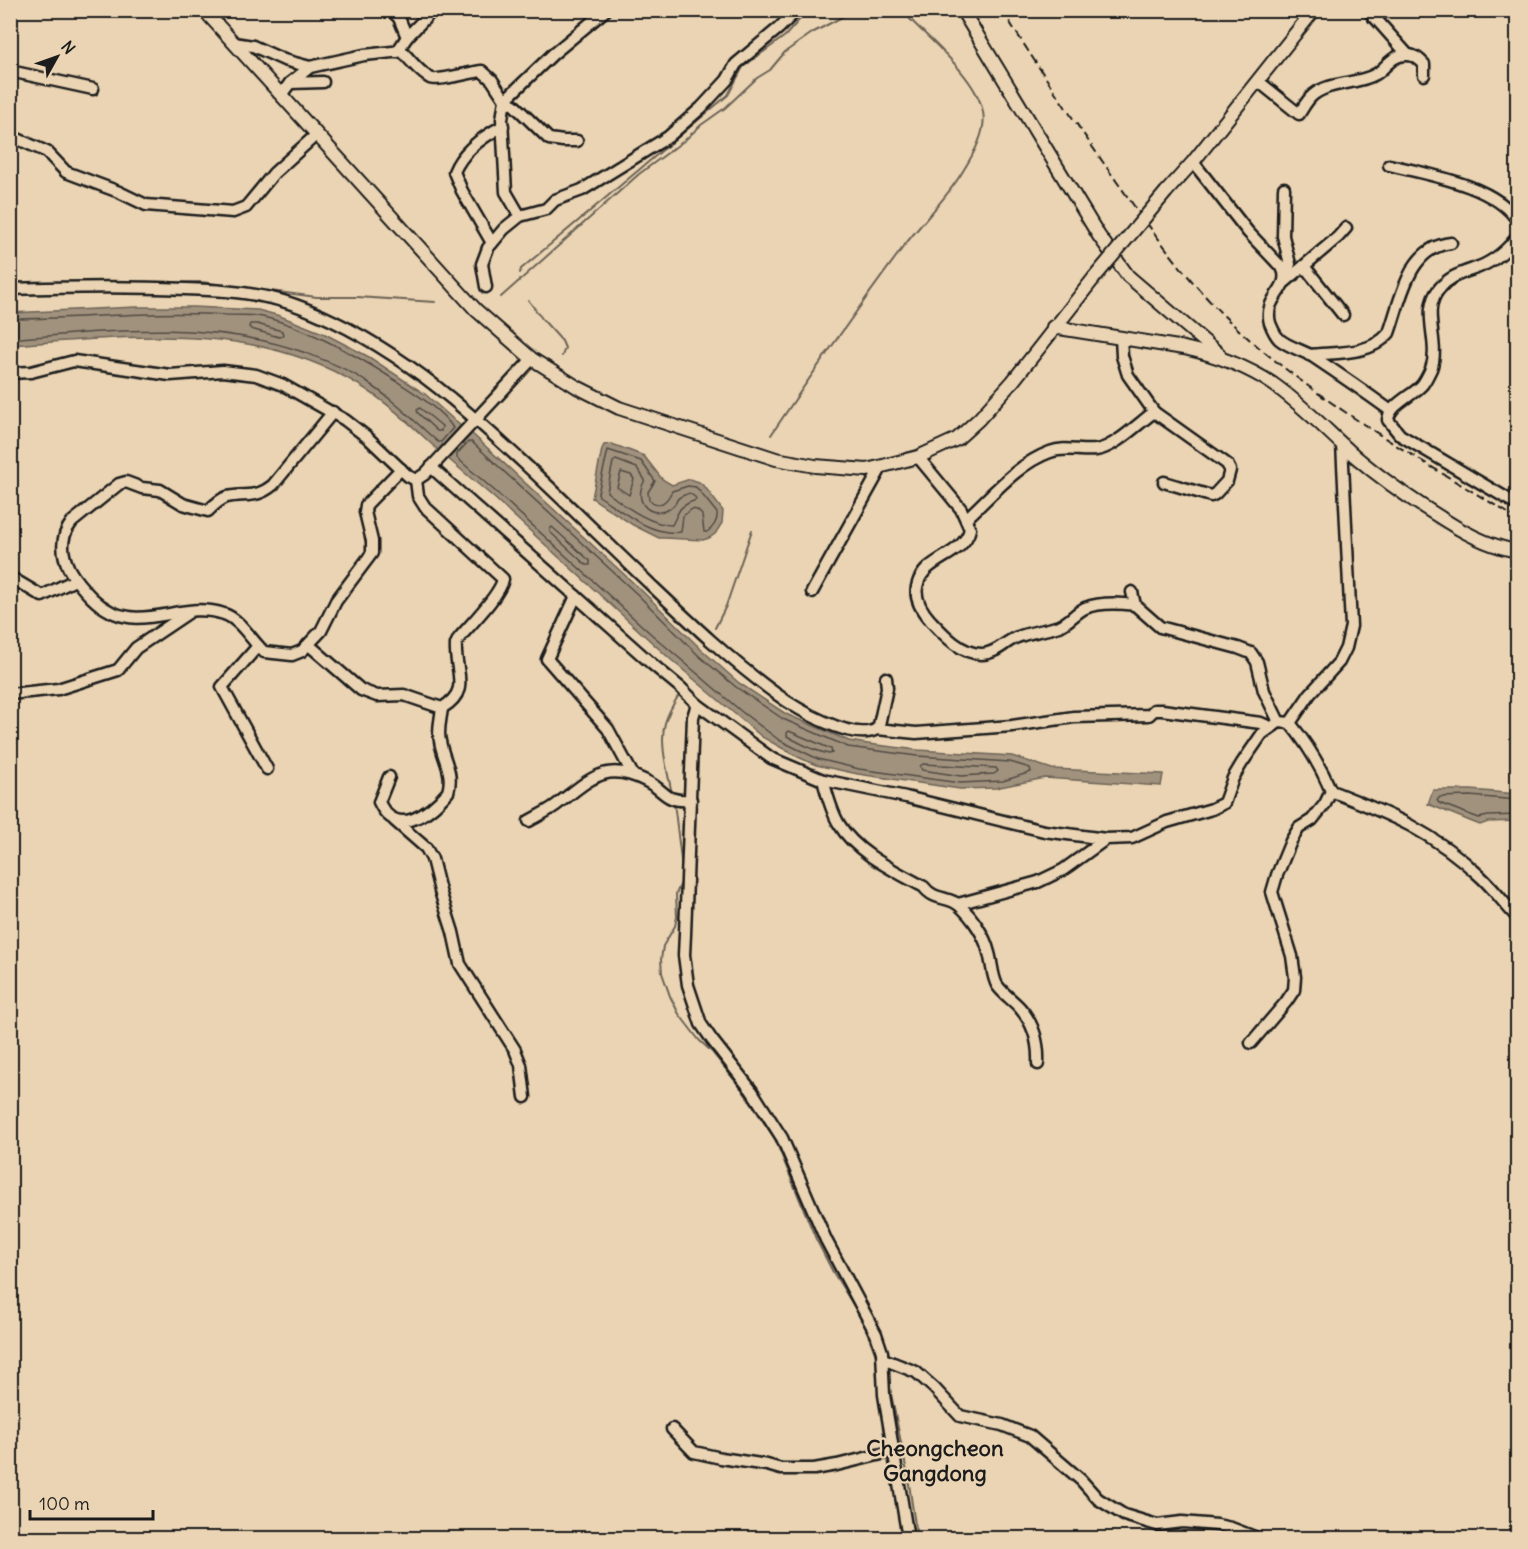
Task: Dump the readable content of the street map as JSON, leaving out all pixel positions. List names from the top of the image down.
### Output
{
  "districts": ["Cheongcheon Gangdong"],
  "scale_bar": "100 m",
  "north": "top right"
}
